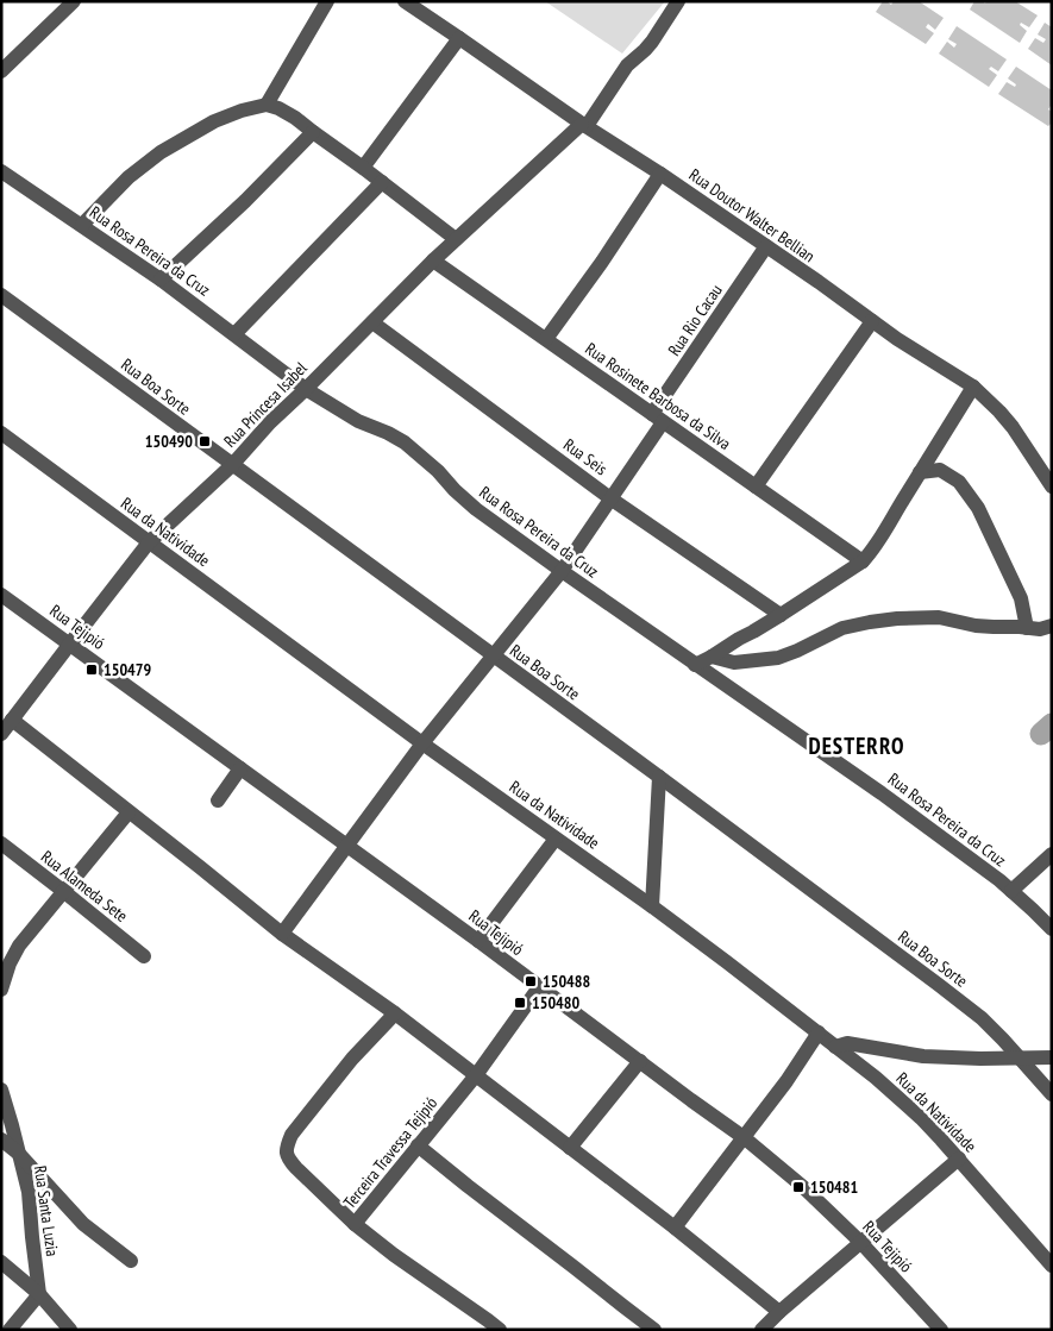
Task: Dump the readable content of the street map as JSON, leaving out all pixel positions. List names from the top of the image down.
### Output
{
  "streets": {
    "street": [
      "Rua Doutor Walter Bellian",
      "Rua Rosa Pereira da Cruz",
      "Rua Rio Cacau",
      "Rua Boa Sorte",
      "Rua Rosinete Barbosa da Silva",
      "Rua Princesa Isabel",
      "Rua Seis",
      "Rua da Natividade",
      "Rua Tejipió",
      "Rua Alameda Sete",
      "Terceira Travessa Tejipió",
      "Rua Santa Luzia"
    ]
  },
  "crossings": [
    ["Rua Doutor Walter Bellian", "Rua Rio Cacau"],
    ["Rua Doutor Walter Bellian", "Rua Princesa Isabel"],
    ["Rua Rosa Pereira da Cruz", "Rua Rio Cacau"],
    ["Rua Rosa Pereira da Cruz", "Rua Princesa Isabel"],
    ["Rua Rio Cacau", "Rua Boa Sorte"],
    ["Rua Rio Cacau", "Rua Rosinete Barbosa da Silva"],
    ["Rua Rio Cacau", "Rua Seis"],
    ["Rua Rio Cacau", "Rua da Natividade"],
    ["Rua Rio Cacau", "Rua Tejipió"],
    ["Rua Boa Sorte", "Rua Princesa Isabel"],
    ["Rua Rosinete Barbosa da Silva", "Rua Princesa Isabel"],
    ["Rua Princesa Isabel", "Rua Seis"],
    ["Rua Princesa Isabel", "Rua da Natividade"],
    ["Rua Princesa Isabel", "Rua Tejipió"],
    ["Rua Tejipió", "Terceira Travessa Tejipió"]
  ],
  "districts": ["DESTERRO"],
  "places": {
    "transit": [
      "150490",
      "150479",
      "150488",
      "150480",
      "150481"
    ]
  }
}
